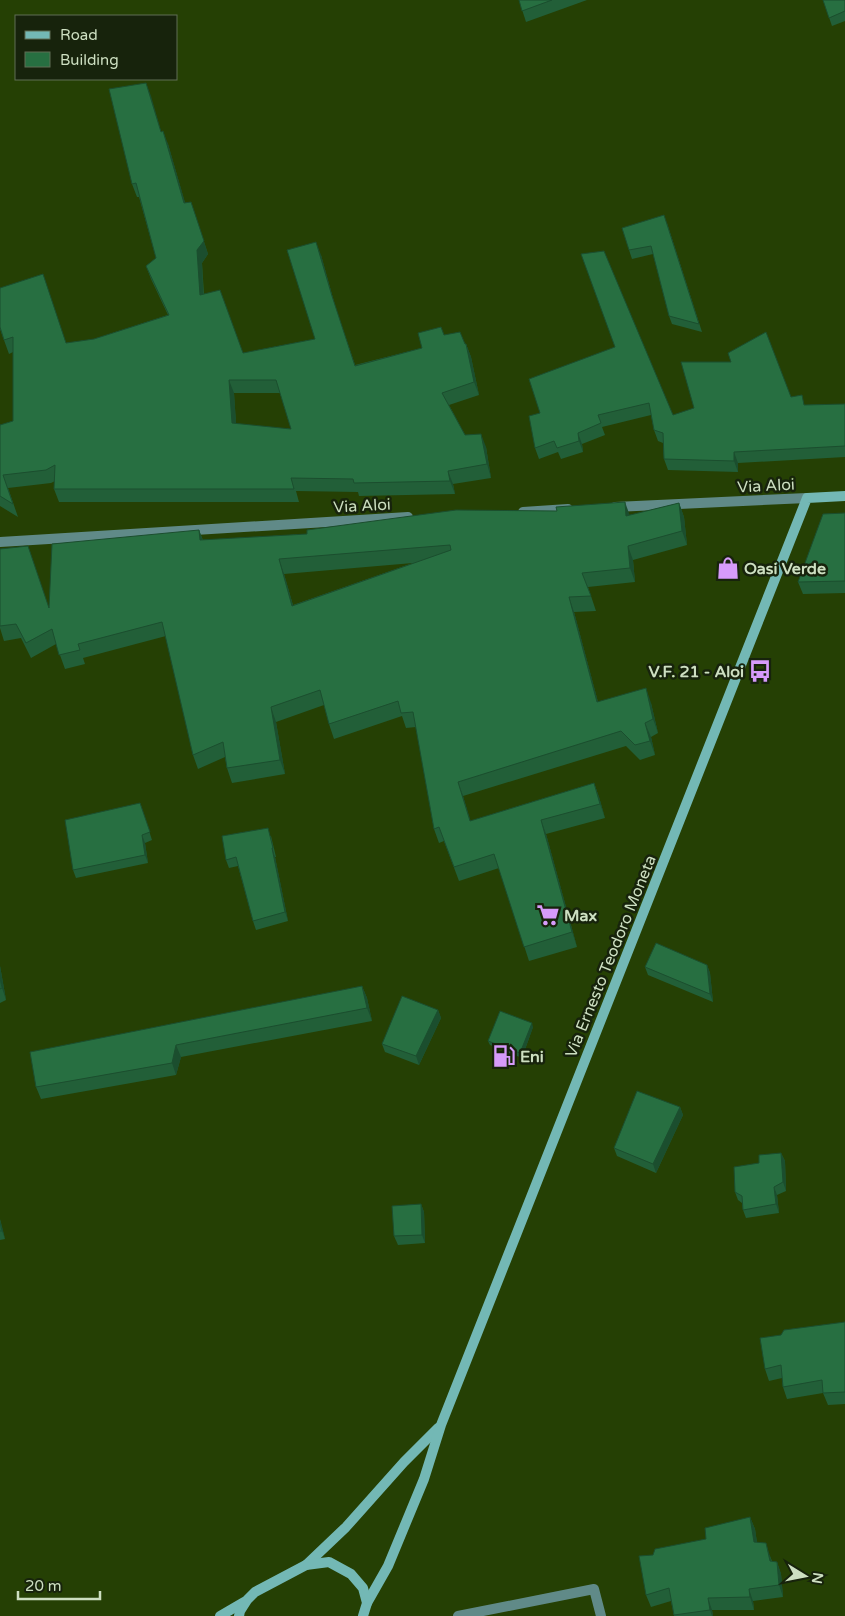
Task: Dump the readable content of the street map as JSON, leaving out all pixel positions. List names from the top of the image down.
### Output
{
  "streets": {
    "street": ["Via Aloi", "Via Ernesto Teodoro Moneta"]
  },
  "crossings": [
    ["Via Aloi", "Via Ernesto Teodoro Moneta"]
  ],
  "places": {
    "shop": ["Oasi Verde"],
    "bus stop": ["V.F. 21 - Aloi"],
    "supermarket": ["Max"],
    "fuel station": ["Eni"]
  },
  "legend": ["Road", "Building"],
  "scale_bar": "20 m",
  "north": "right"
}
